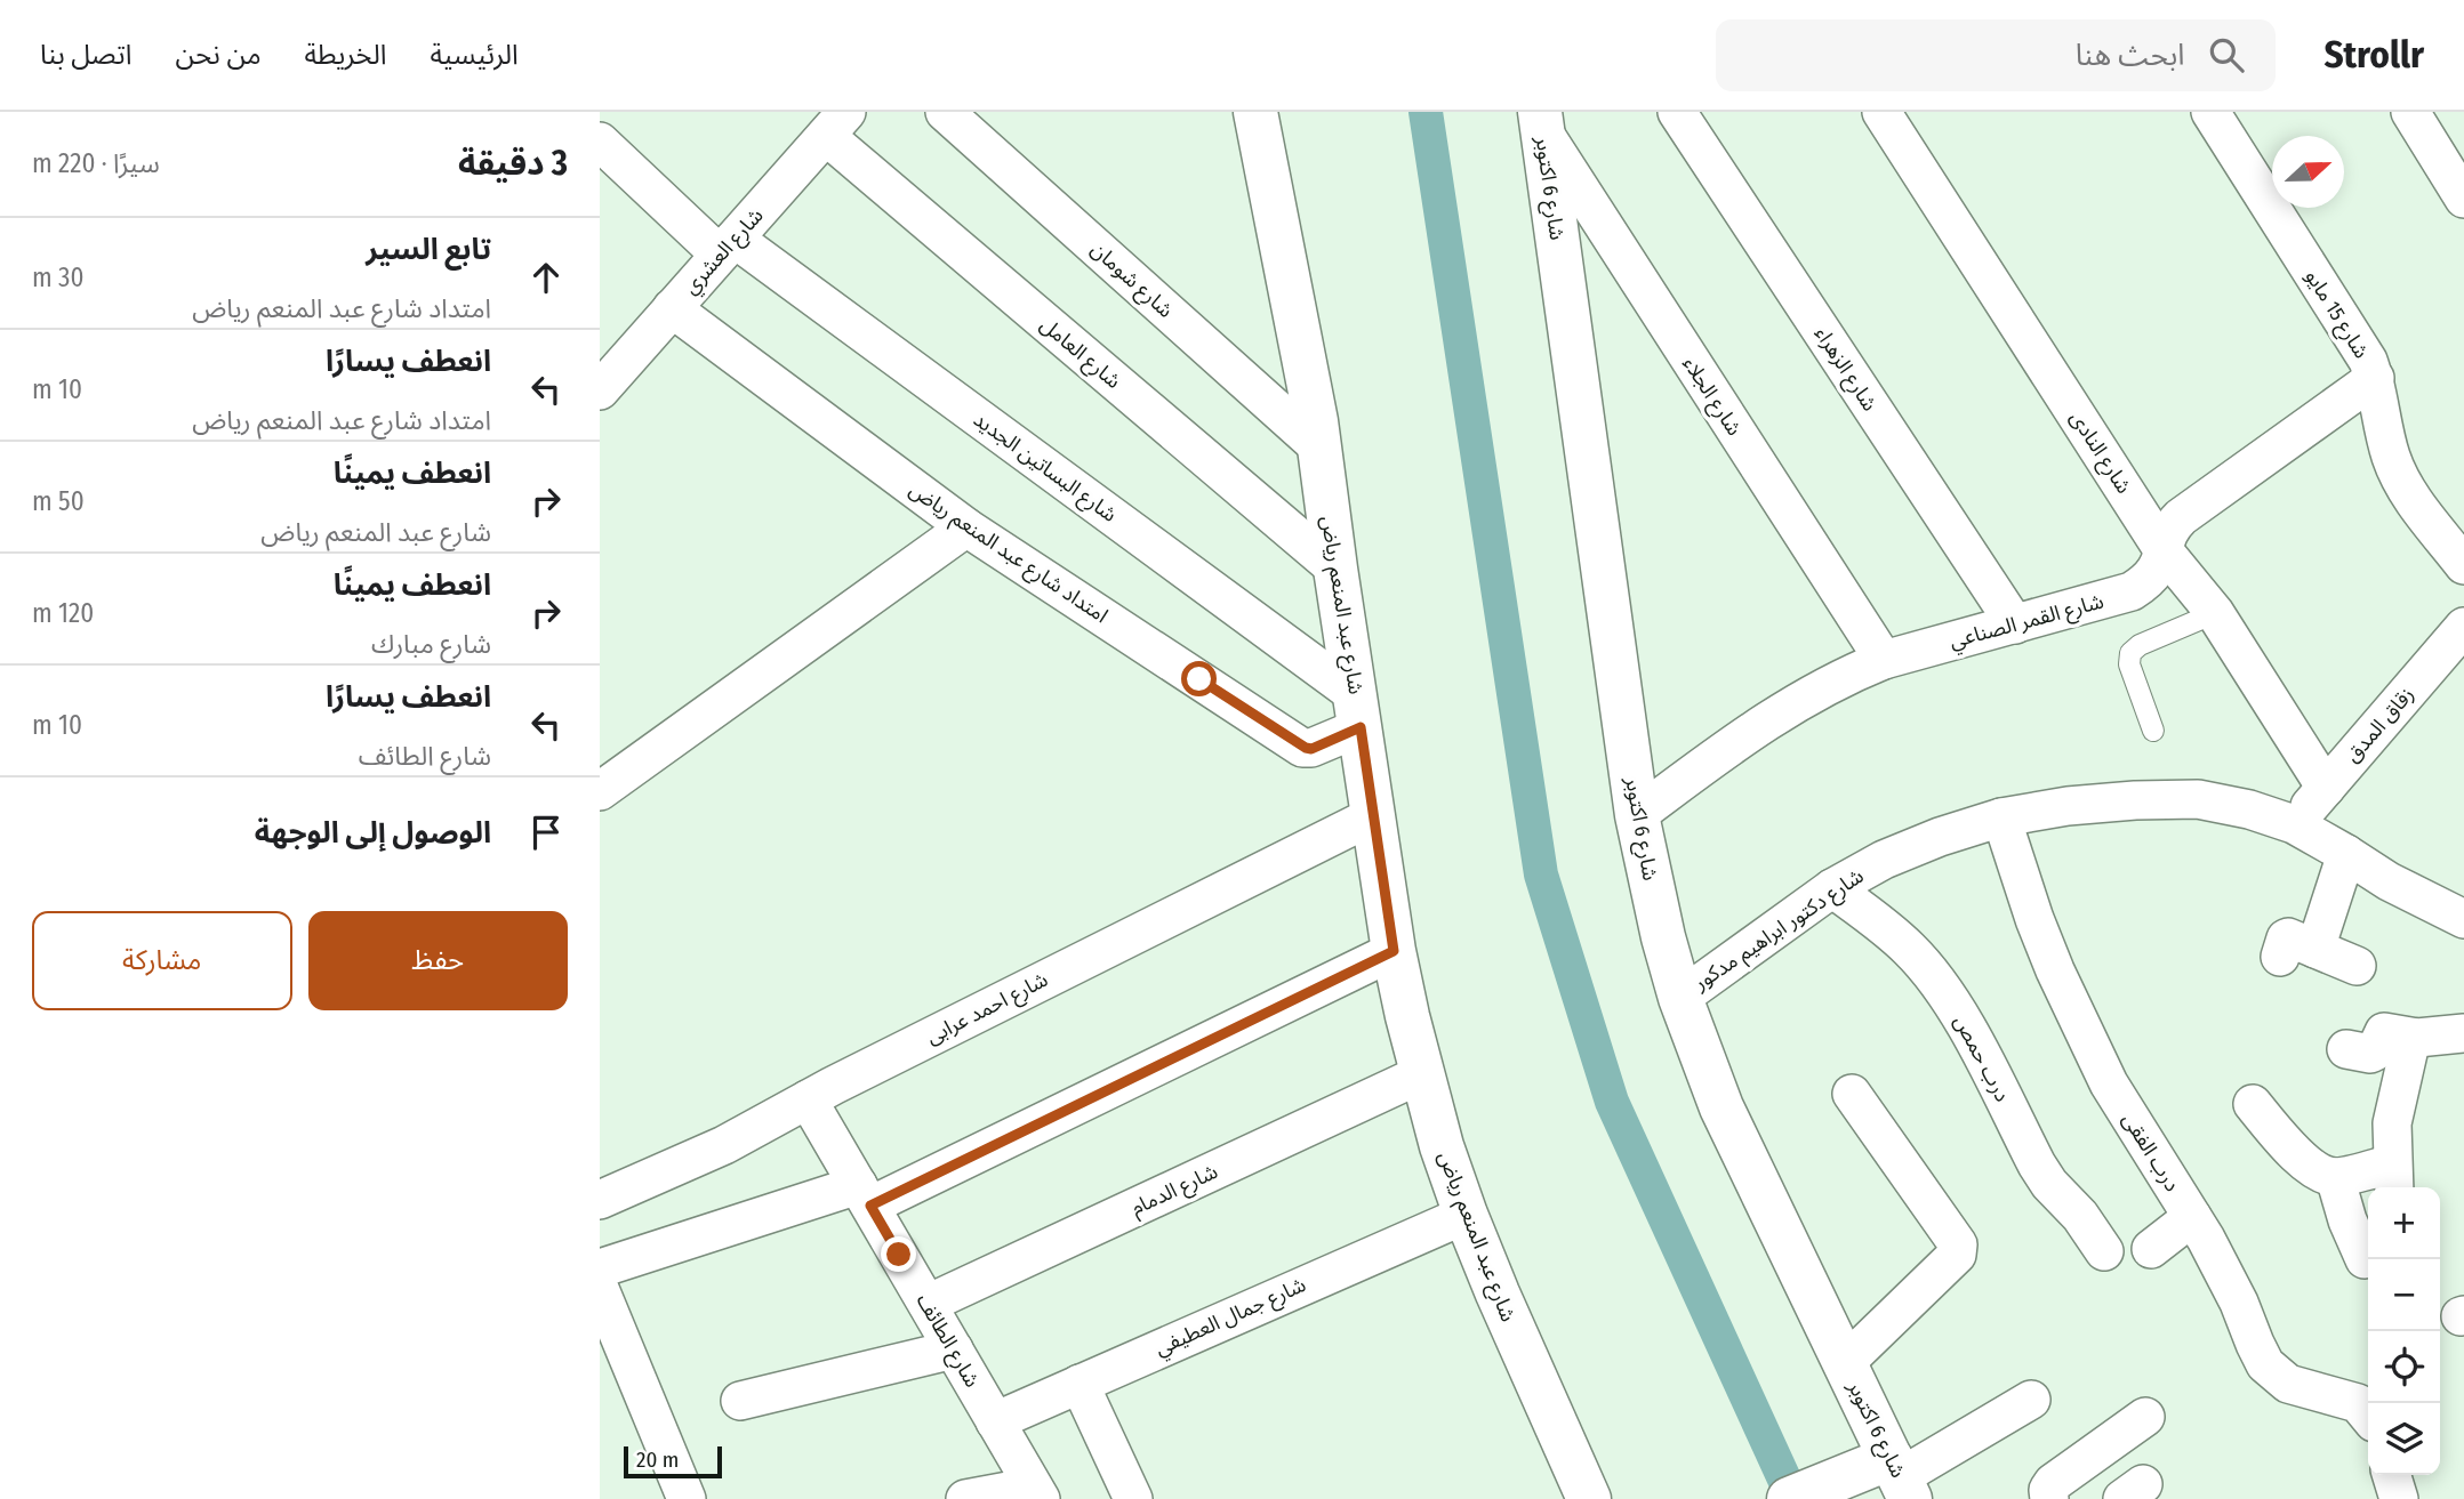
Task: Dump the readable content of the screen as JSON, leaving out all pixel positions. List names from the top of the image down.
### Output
{
  "streets": {
    "street": [
      "شارع 6 اكتوبر",
      "شارع العشري",
      "شارع شومان",
      "شارع 15 مايو",
      "شارع العامل",
      "شارع الزهراء",
      "شارع الجلاء",
      "شارع النادى",
      "شارع البساتين الجديد",
      "امتداد شارع عبد المنعم رياض",
      "شارع عبد المنعم رياض",
      "شارع القمر الصناعي",
      "زقاق المدق",
      "شارع دكتور ابراهيم مدكور",
      "شارع احمد عرابى",
      "درب حمص",
      "درب الفقى",
      "شارع الدمام",
      "شارع جمال العطيفي",
      "شارع الطائف"
    ]
  },
  "crossings": [
    ["شارع 6 اكتوبر", "شارع الجلاء"],
    ["شارع 6 اكتوبر", "شارع القمر الصناعي"],
    ["شارع 6 اكتوبر", "شارع دكتور ابراهيم مدكور"],
    ["شارع العشري", "شارع العامل"],
    ["شارع العشري", "شارع البساتين الجديد"],
    ["شارع العشري", "امتداد شارع عبد المنعم رياض"],
    ["شارع شومان", "شارع عبد المنعم رياض"],
    ["شارع 15 مايو", "شارع القمر الصناعي"],
    ["شارع العامل", "شارع عبد المنعم رياض"],
    ["شارع الزهراء", "شارع القمر الصناعي"],
    ["شارع الجلاء", "شارع القمر الصناعي"],
    ["شارع النادى", "شارع القمر الصناعي"],
    ["شارع النادى", "زقاق المدق"],
    ["شارع البساتين الجديد", "امتداد شارع عبد المنعم رياض"],
    ["شارع البساتين الجديد", "شارع عبد المنعم رياض"],
    ["امتداد شارع عبد المنعم رياض", "شارع عبد المنعم رياض"],
    ["شارع عبد المنعم رياض", "شارع احمد عرابى"],
    ["شارع عبد المنعم رياض", "شارع الدمام"],
    ["شارع عبد المنعم رياض", "شارع جمال العطيفي"],
    ["زقاق المدق", "شارع دكتور ابراهيم مدكور"],
    ["شارع دكتور ابراهيم مدكور", "درب حمص"],
    ["شارع دكتور ابراهيم مدكور", "درب الفقى"],
    ["شارع احمد عرابى", "شارع الطائف"],
    ["شارع الدمام", "شارع الطائف"],
    ["شارع جمال العطيفي", "شارع الطائف"]
  ],
  "scale_bar": "20 m",
  "north": "right",
  "page": {
    "header": "Strollr",
    "search": "ابحث هنا",
    "nav": [
      "الرئيسية",
      "الخريطة",
      "من نحن",
      "اتصل بنا"
    ],
    "heading": ["3 دقيقة", "سيرًا · 220 m"],
    "list": [
      ["تابع السير", "امتداد شارع عبد المنعم رياض", "30 m"],
      ["انعطف يسارًا", "امتداد شارع عبد المنعم رياض", "10 m"],
      ["انعطف يمينًا", "شارع عبد المنعم رياض", "50 m"],
      ["انعطف يمينًا", "شارع مبارك", "120 m"],
      ["انعطف يسارًا", "شارع الطائف", "10 m"],
      "الوصول إلى الوجهة"
    ],
    "buttons": ["حفظ", "مشاركة"],
    "map_buttons": ["+", "−"],
    "scale": "20 m"
  }
}
